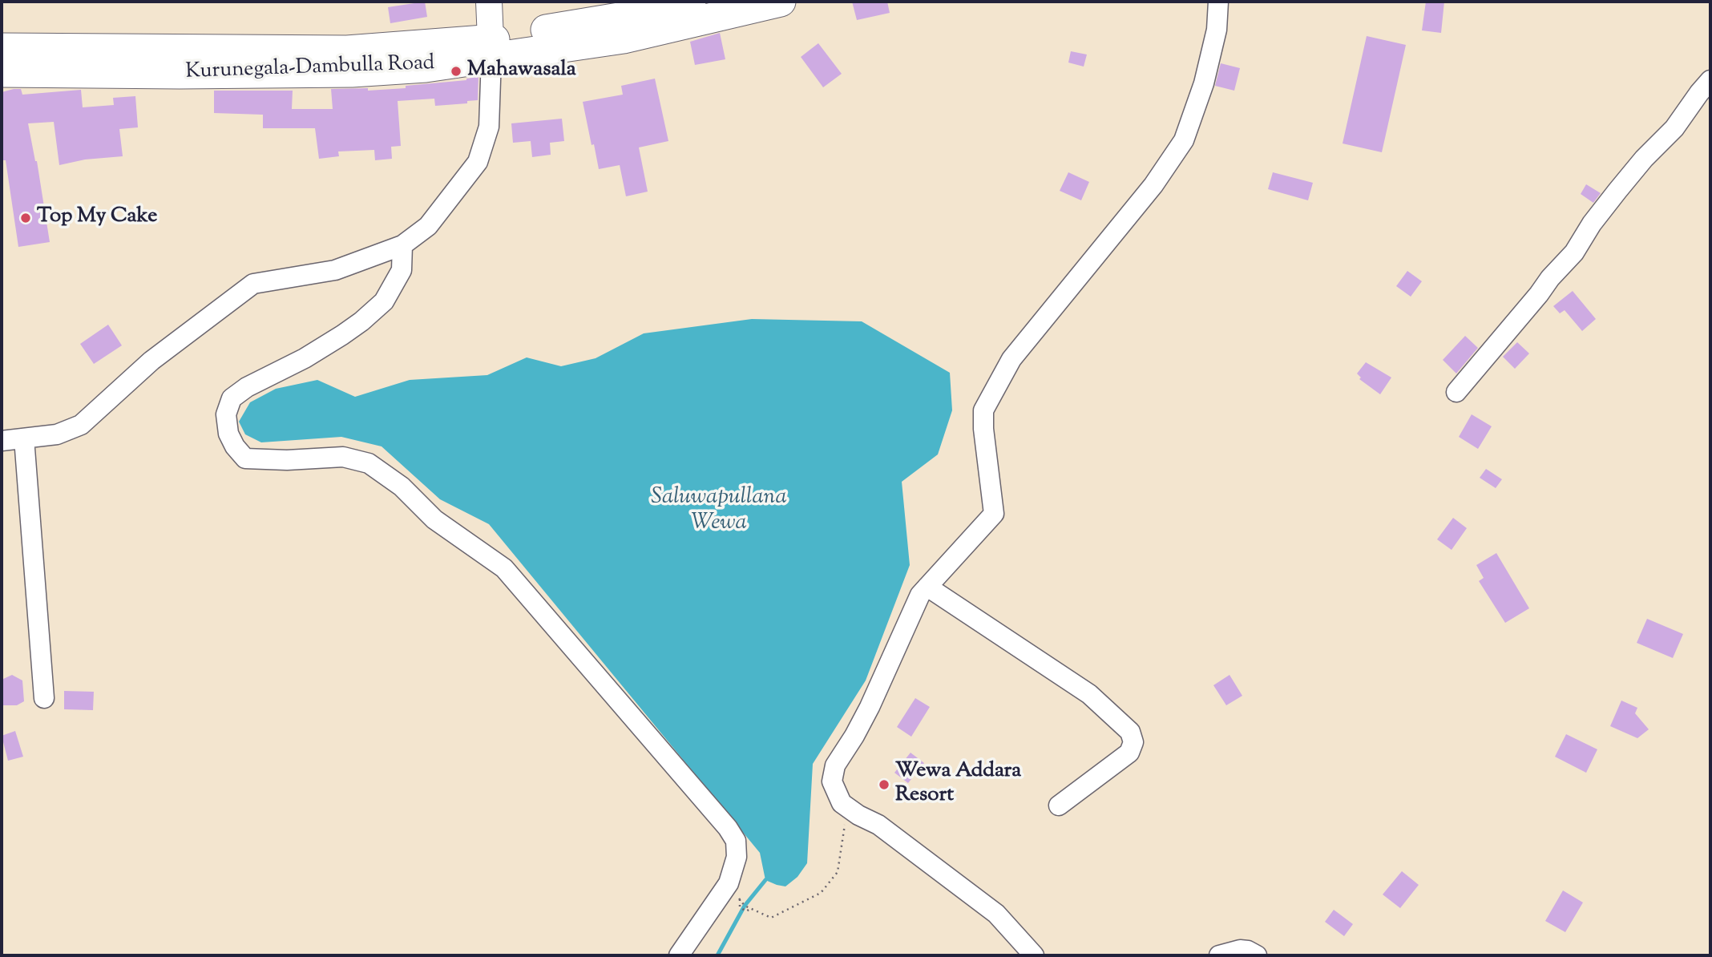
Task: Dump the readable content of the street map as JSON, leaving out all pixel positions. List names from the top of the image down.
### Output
{
  "streets": {
    "highway": ["Kurunegala-Dambulla Road"]
  },
  "water": ["Saluwapullana Wewa"],
  "places": ["Mahawasala", "Top My Cake", "Wewa Addara Resort"]
}
